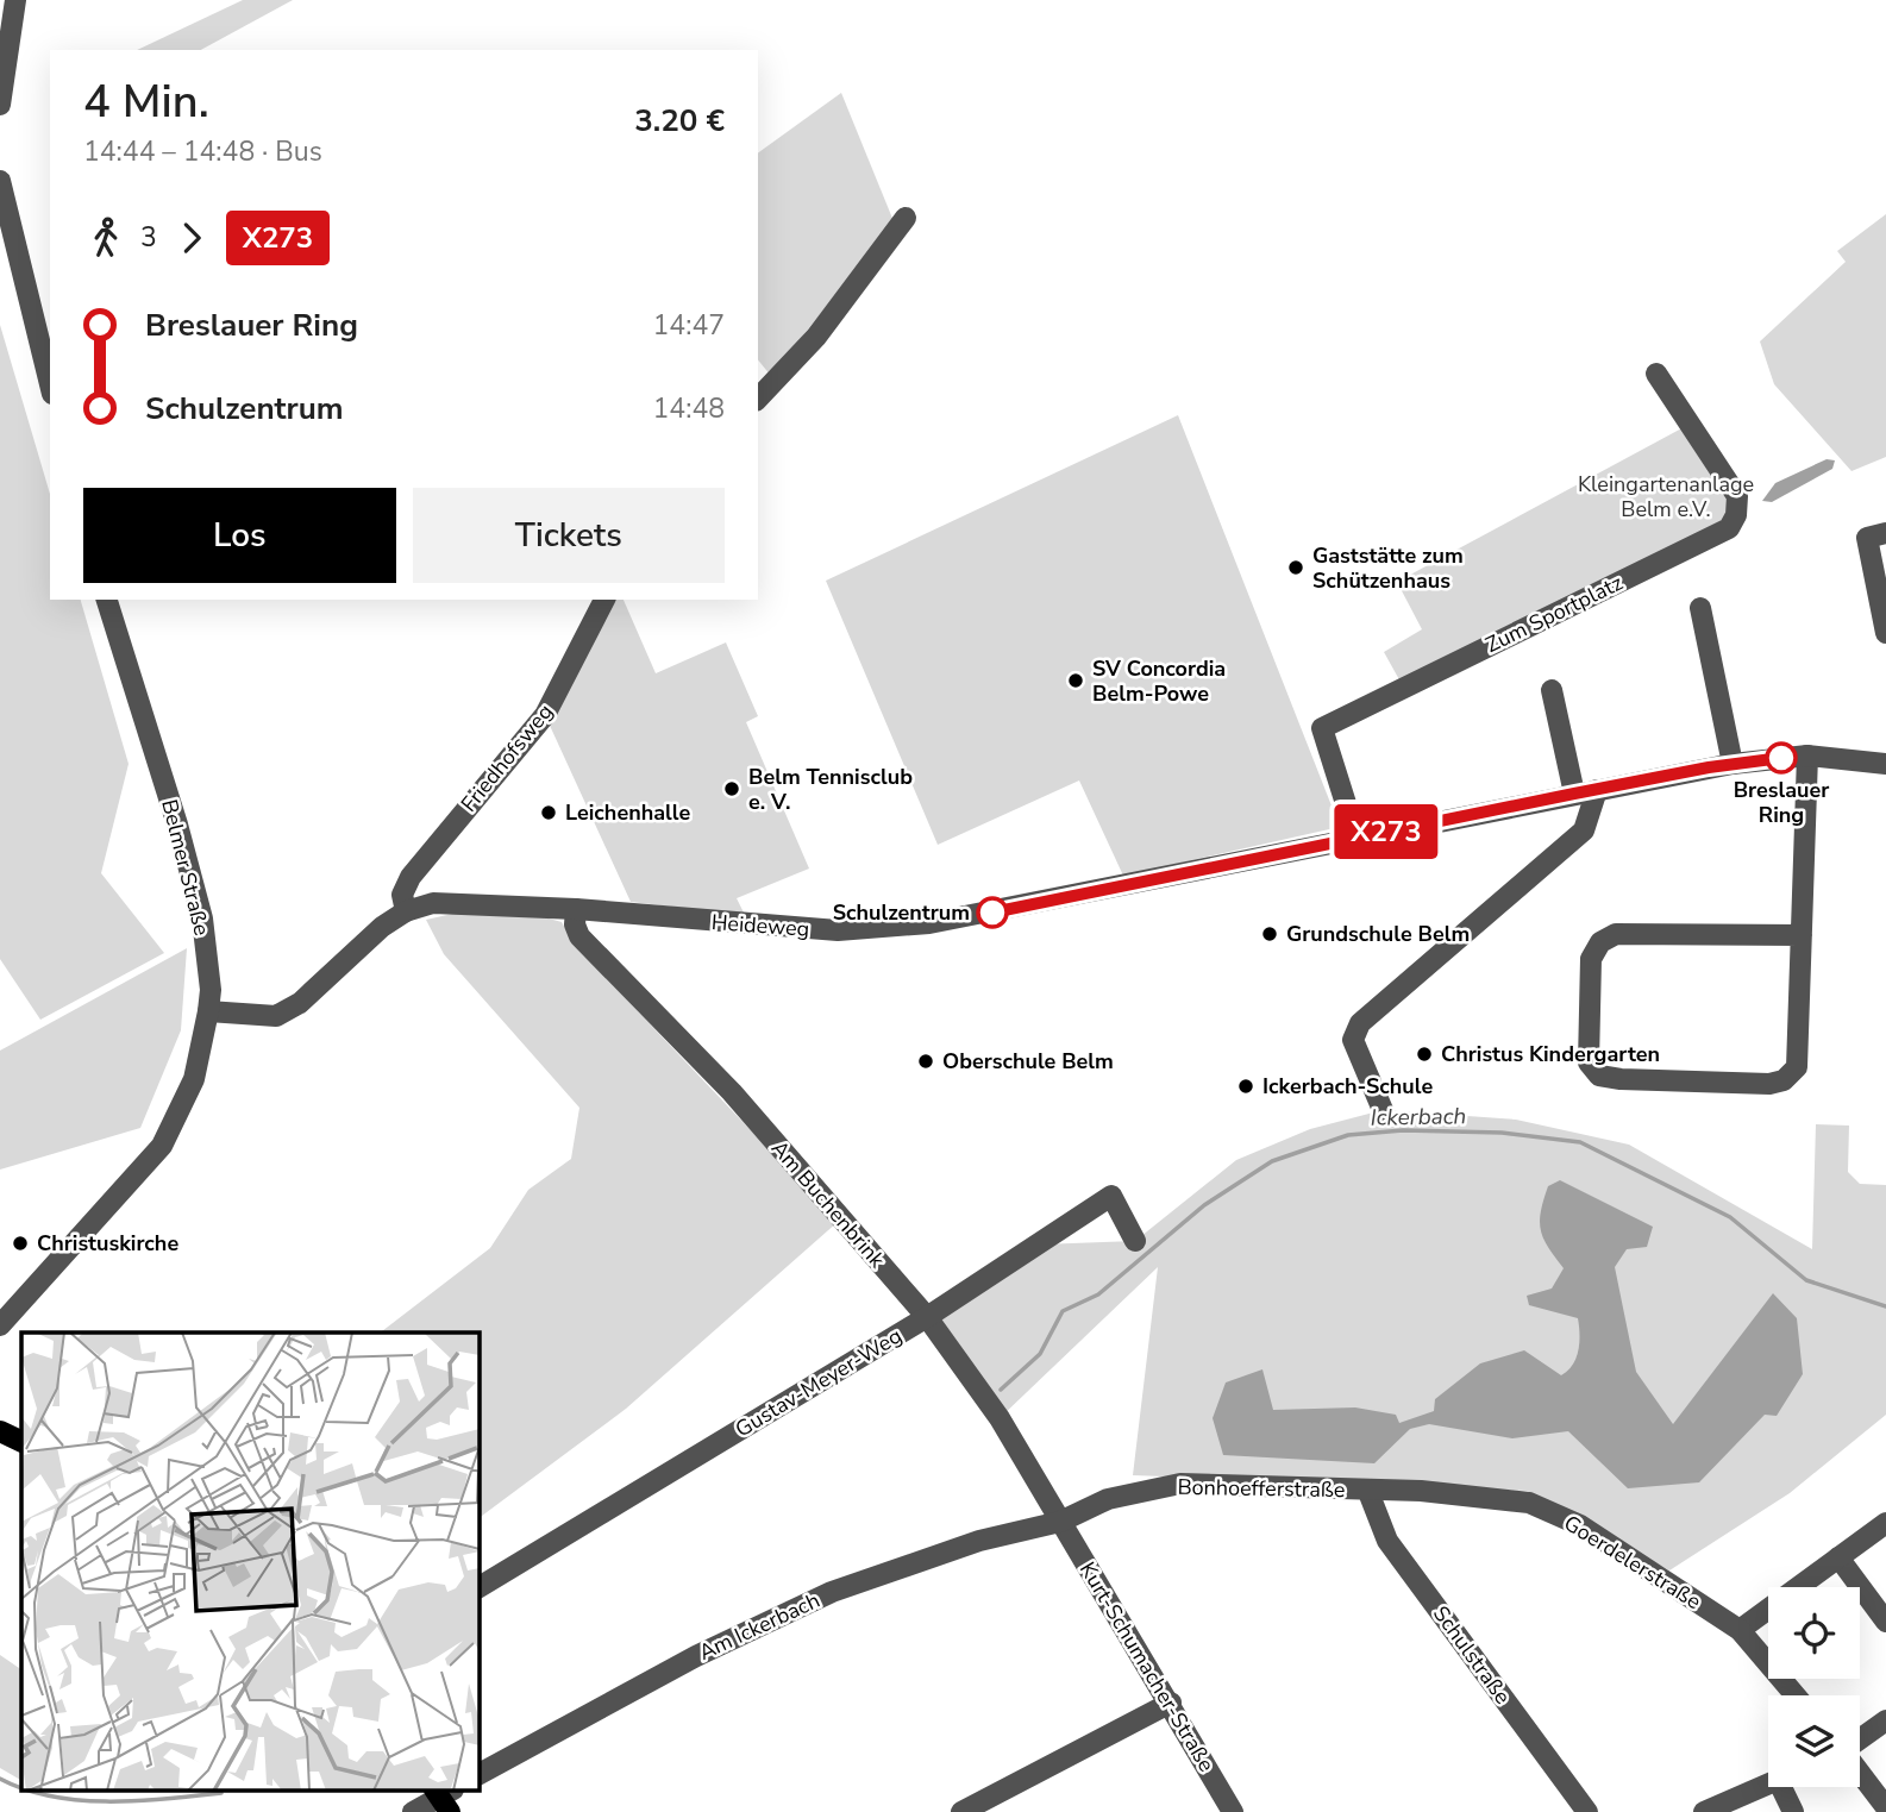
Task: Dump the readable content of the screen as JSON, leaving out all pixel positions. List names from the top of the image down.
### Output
{
  "streets": {
    "street": [
      "Zum Sportplatz",
      "Friedhofsweg",
      "Belmer Straße",
      "Heideweg",
      "Am Buchenbrink",
      "Gustav-Meyer-Weg",
      "Bonhoefferstraße",
      "Goerdelerstraße",
      "Am Ickerbach",
      "Schulstraße",
      "Kurt-Schumacher-Straße"
    ]
  },
  "crossings": [
    ["Zum Sportplatz", "Heideweg"],
    ["Friedhofsweg", "Heideweg"],
    ["Belmer Straße", "Heideweg"],
    ["Heideweg", "Am Buchenbrink"],
    ["Am Buchenbrink", "Gustav-Meyer-Weg"],
    ["Am Buchenbrink", "Bonhoefferstraße"],
    ["Am Buchenbrink", "Am Ickerbach"],
    ["Am Buchenbrink", "Kurt-Schumacher-Straße"],
    ["Bonhoefferstraße", "Goerdelerstraße"],
    ["Bonhoefferstraße", "Am Ickerbach"],
    ["Bonhoefferstraße", "Schulstraße"],
    ["Bonhoefferstraße", "Kurt-Schumacher-Straße"],
    ["Goerdelerstraße", "Schulstraße"],
    ["Am Ickerbach", "Kurt-Schumacher-Straße"]
  ],
  "water": ["Ickerbach"],
  "parks": ["Kleingartenanlage Belm e.V."],
  "places": [
    "Gaststätte zum Schützenhaus",
    "SV Concordia Belm-Powe",
    "Breslauer Ring",
    "Belm Tennisclub e. V.",
    "Leichenhalle",
    "Schulzentrum",
    "Grundschule Belm",
    "Christus Kindergarten",
    "Oberschule Belm",
    "Ickerbach-Schule",
    "Christuskirche"
  ],
  "lines": ["bus line X273"],
  "page": {
    "on_map": "X273",
    "heading": ["4 Min.", "14:44 – 14:48 · Bus", "3.20 €"],
    "legs": ["3", "X273"],
    "list": [
      {
        "name": "Breslauer Ring",
        "value": "14:47"
      },
      {
        "name": "Schulzentrum",
        "value": "14:48"
      }
    ],
    "buttons": ["Los", "Tickets"]
  }
}
